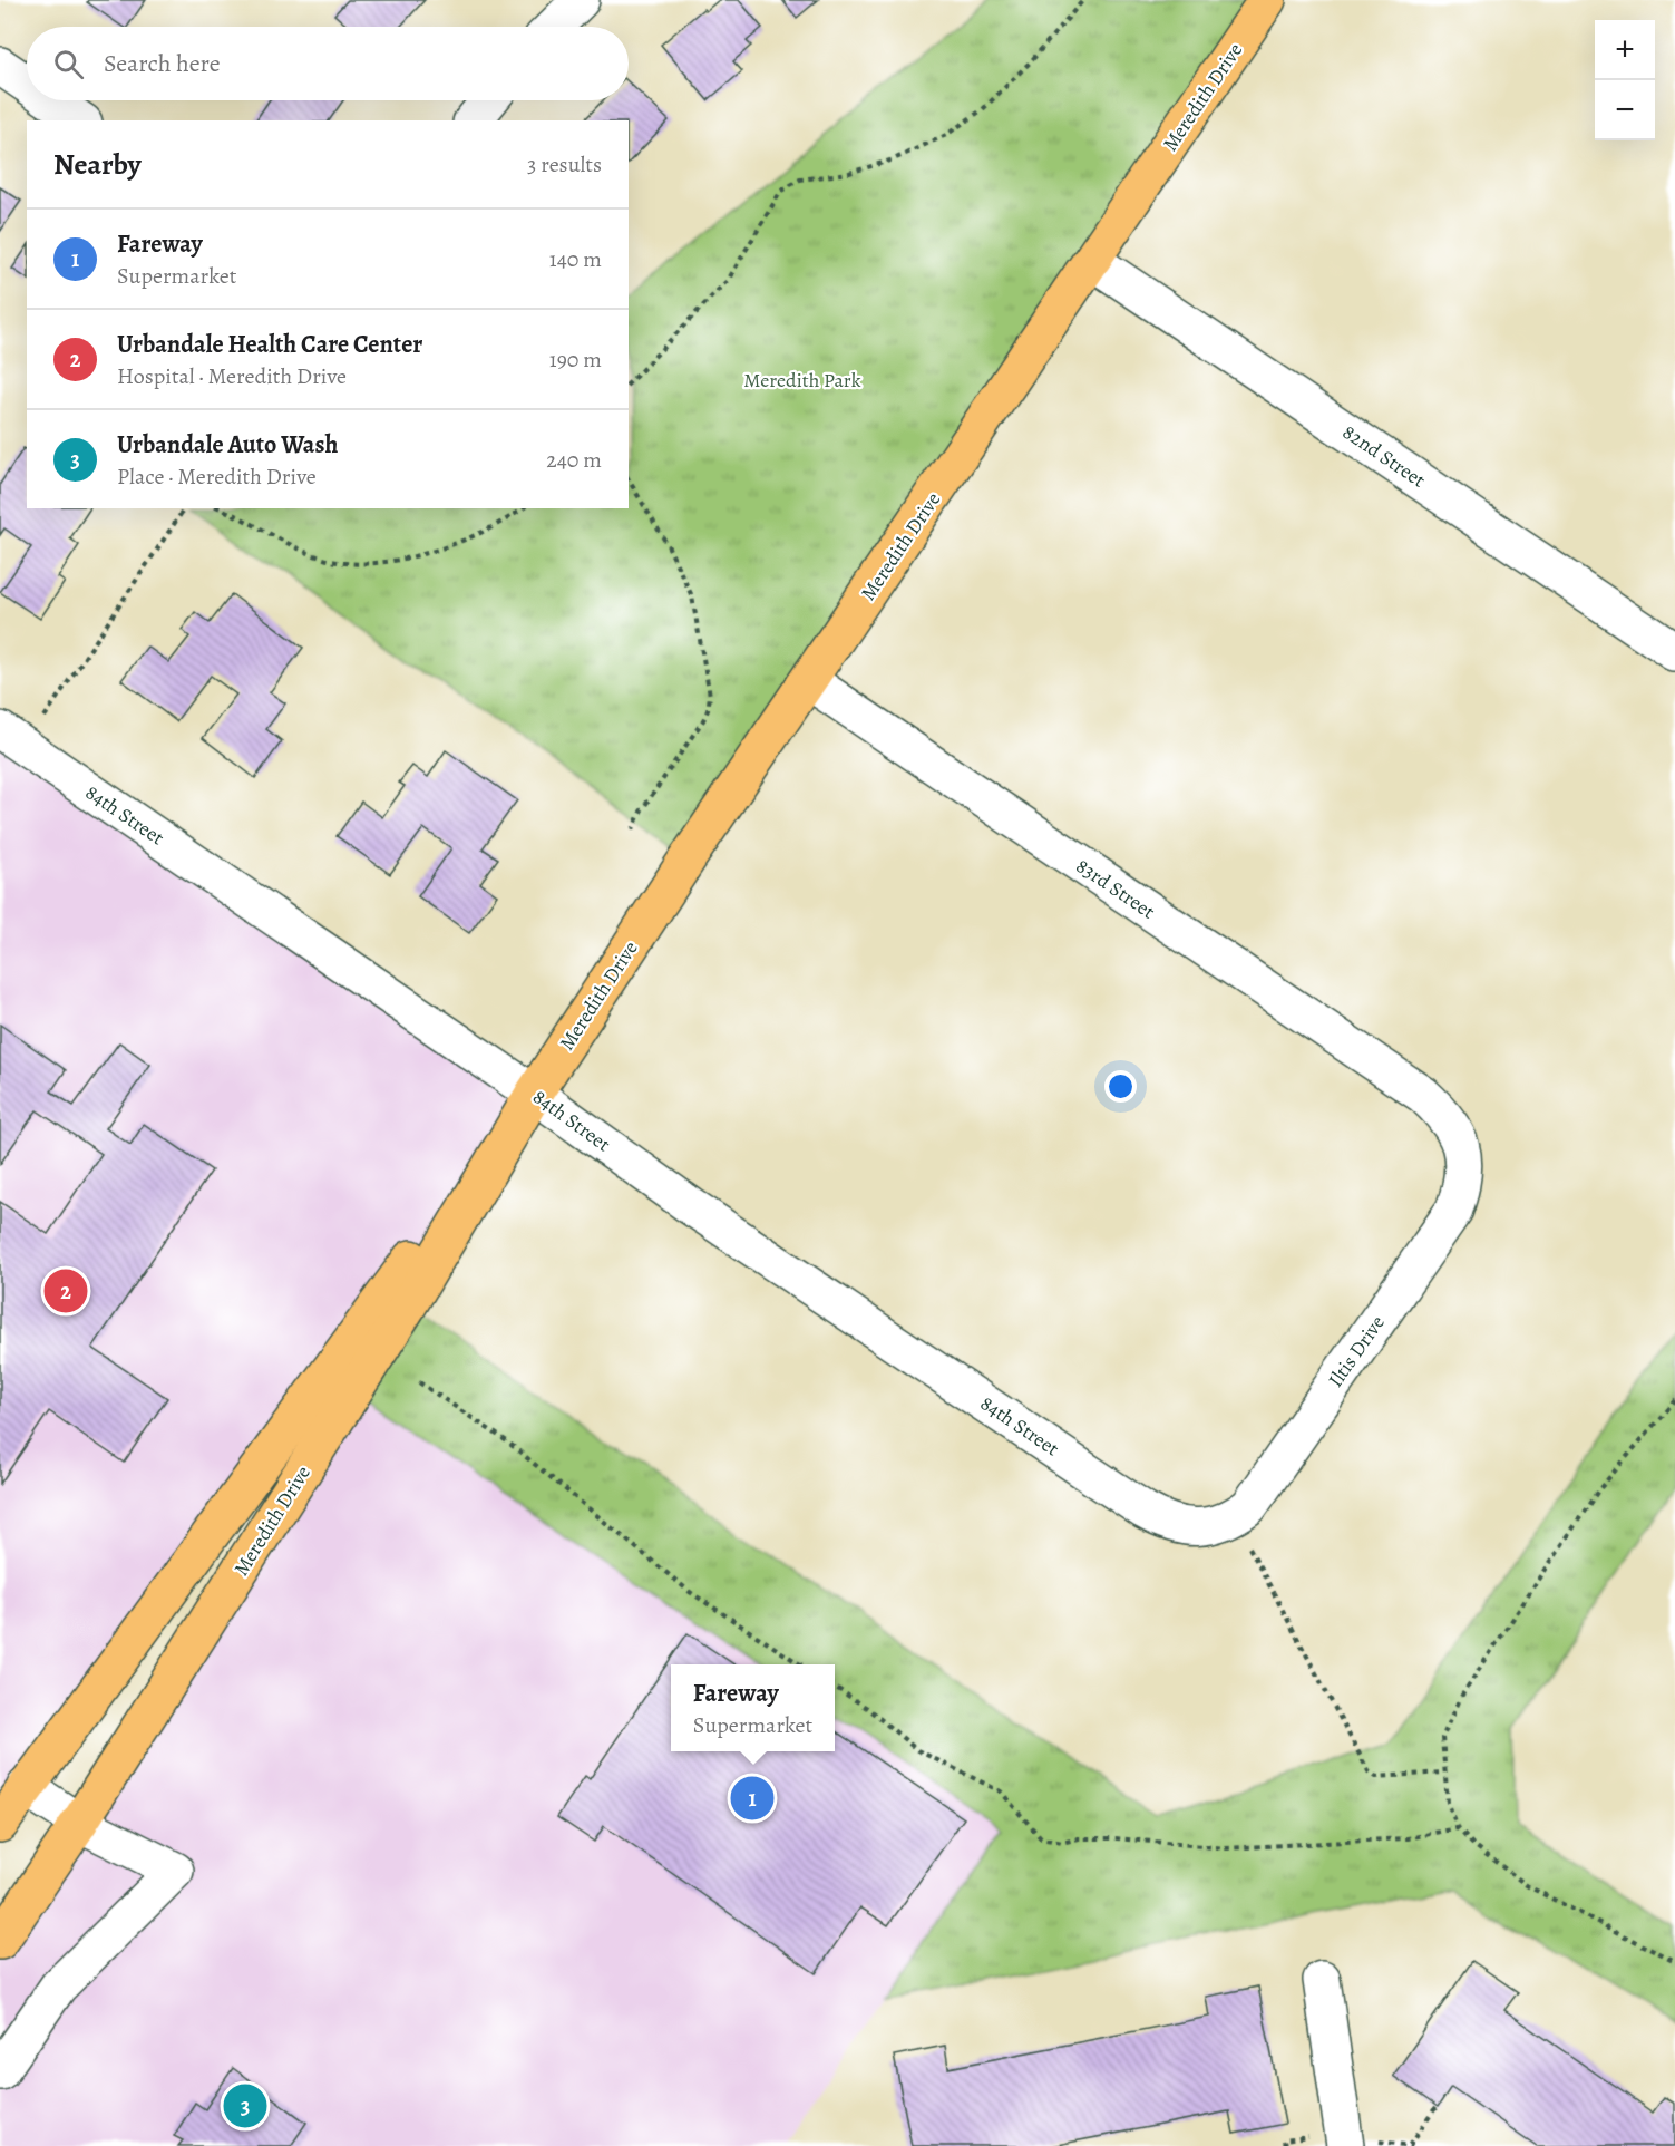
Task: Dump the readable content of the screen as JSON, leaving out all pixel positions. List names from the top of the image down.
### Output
{
  "streets": {
    "main road": ["Meredith Drive"],
    "street": [
      "82nd Street",
      "84th Street",
      "83rd Street",
      "Iltis Drive"
    ]
  },
  "crossings": [
    ["Meredith Drive", "82nd Street"],
    ["Meredith Drive", "84th Street"],
    ["Meredith Drive", "83rd Street"],
    ["84th Street", "Iltis Drive"],
    ["83rd Street", "Iltis Drive"]
  ],
  "parks": ["Meredith Park"],
  "page": {
    "map_buttons": ["+", "−"],
    "search": "Search here",
    "heading": ["Nearby", "3 results"],
    "list": [
      {
        "mark": "1",
        "name": "Fareway",
        "note": "Supermarket",
        "value": "140 m"
      },
      {
        "mark": "2",
        "name": "Urbandale Health Care Center",
        "note": "Hospital · Meredith Drive",
        "value": "190 m"
      },
      {
        "mark": "3",
        "name": "Urbandale Auto Wash",
        "note": "Place · Meredith Drive",
        "value": "240 m"
      }
    ],
    "pins": ["2", "1", "3"],
    "popup": ["Fareway", "Supermarket"]
  }
}
